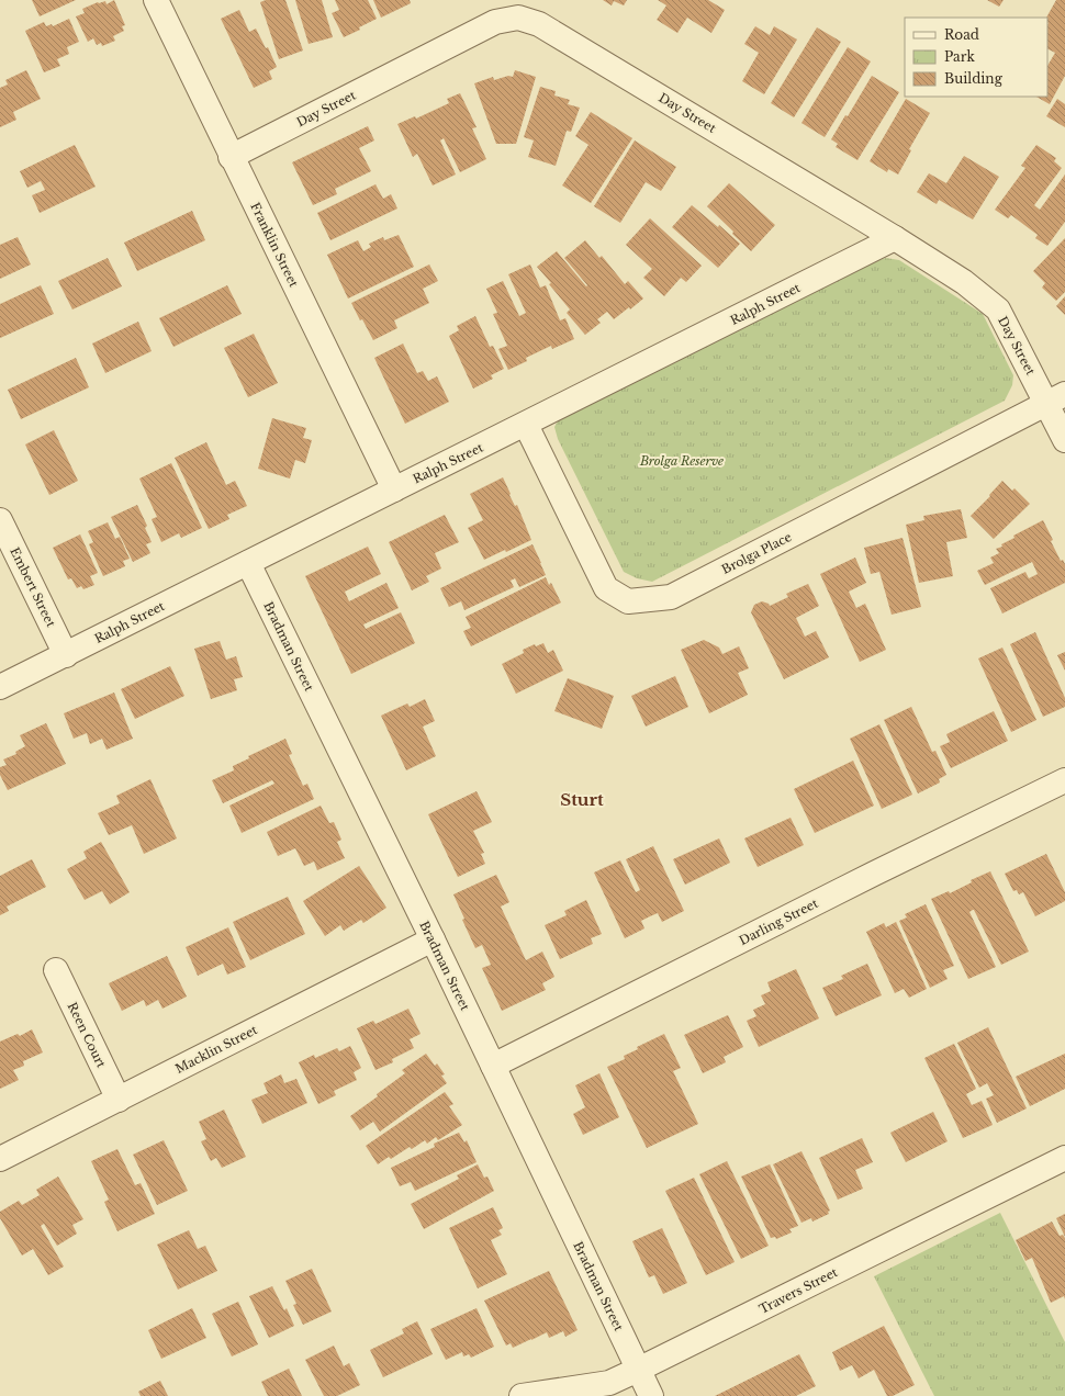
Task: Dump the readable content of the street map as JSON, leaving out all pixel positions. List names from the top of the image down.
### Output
{
  "streets": {
    "street": [
      "Day Street",
      "Franklin Street",
      "Ralph Street",
      "Brolga Place",
      "Embert Street",
      "Bradman Street",
      "Darling Street",
      "Reen Court",
      "Macklin Street",
      "Travers Street"
    ]
  },
  "crossings": [
    ["Day Street", "Franklin Street"],
    ["Day Street", "Ralph Street"],
    ["Day Street", "Brolga Place"],
    ["Franklin Street", "Ralph Street"],
    ["Ralph Street", "Brolga Place"],
    ["Ralph Street", "Embert Street"],
    ["Ralph Street", "Bradman Street"],
    ["Bradman Street", "Darling Street"],
    ["Bradman Street", "Macklin Street"],
    ["Bradman Street", "Travers Street"],
    ["Reen Court", "Macklin Street"]
  ],
  "districts": ["Sturt"],
  "parks": ["Brolga Reserve"],
  "legend": ["Road", "Park", "Building"]
}
